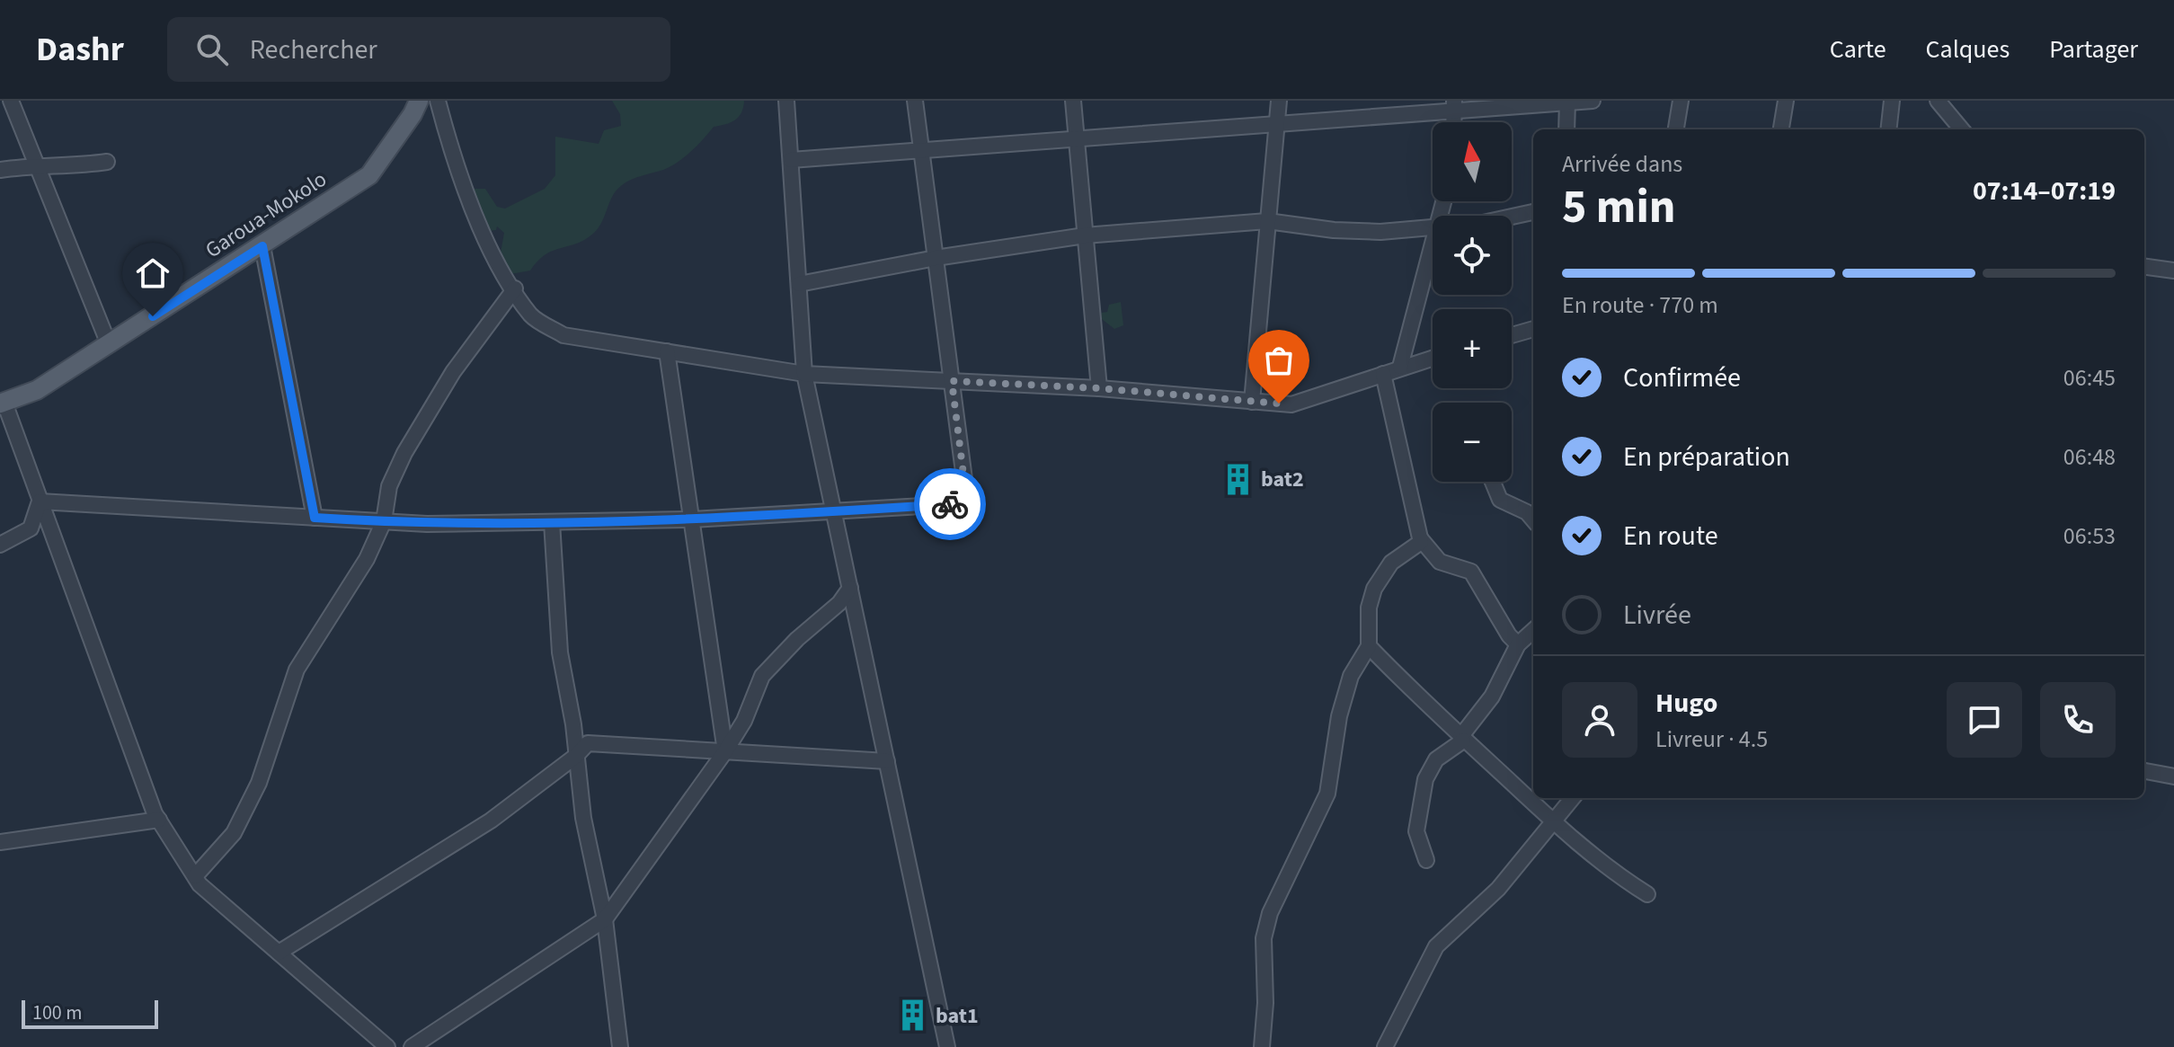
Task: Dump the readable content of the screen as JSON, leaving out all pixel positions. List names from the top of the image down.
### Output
{
  "streets": {
    "main road": ["Garoua-Mokolo"]
  },
  "places": {
    "building": ["bat2", "bat1"]
  },
  "scale_bar": "100 m",
  "north": "top",
  "page": {
    "header": "Dashr",
    "search": "Rechercher",
    "nav": ["Carte", "Calques", "Partager"],
    "map_buttons": ["+", "−"],
    "heading": ["5 min", "Arrivée dans", "07:14–07:19"],
    "panel": ["Hugo", "Livreur · 4.5"],
    "bar": "En route · 770 m",
    "list": [
      ["Confirmée", "06:45"],
      ["En préparation", "06:48"],
      ["En route", "06:53"],
      "Livrée"
    ],
    "scale": "100 m"
  }
}
